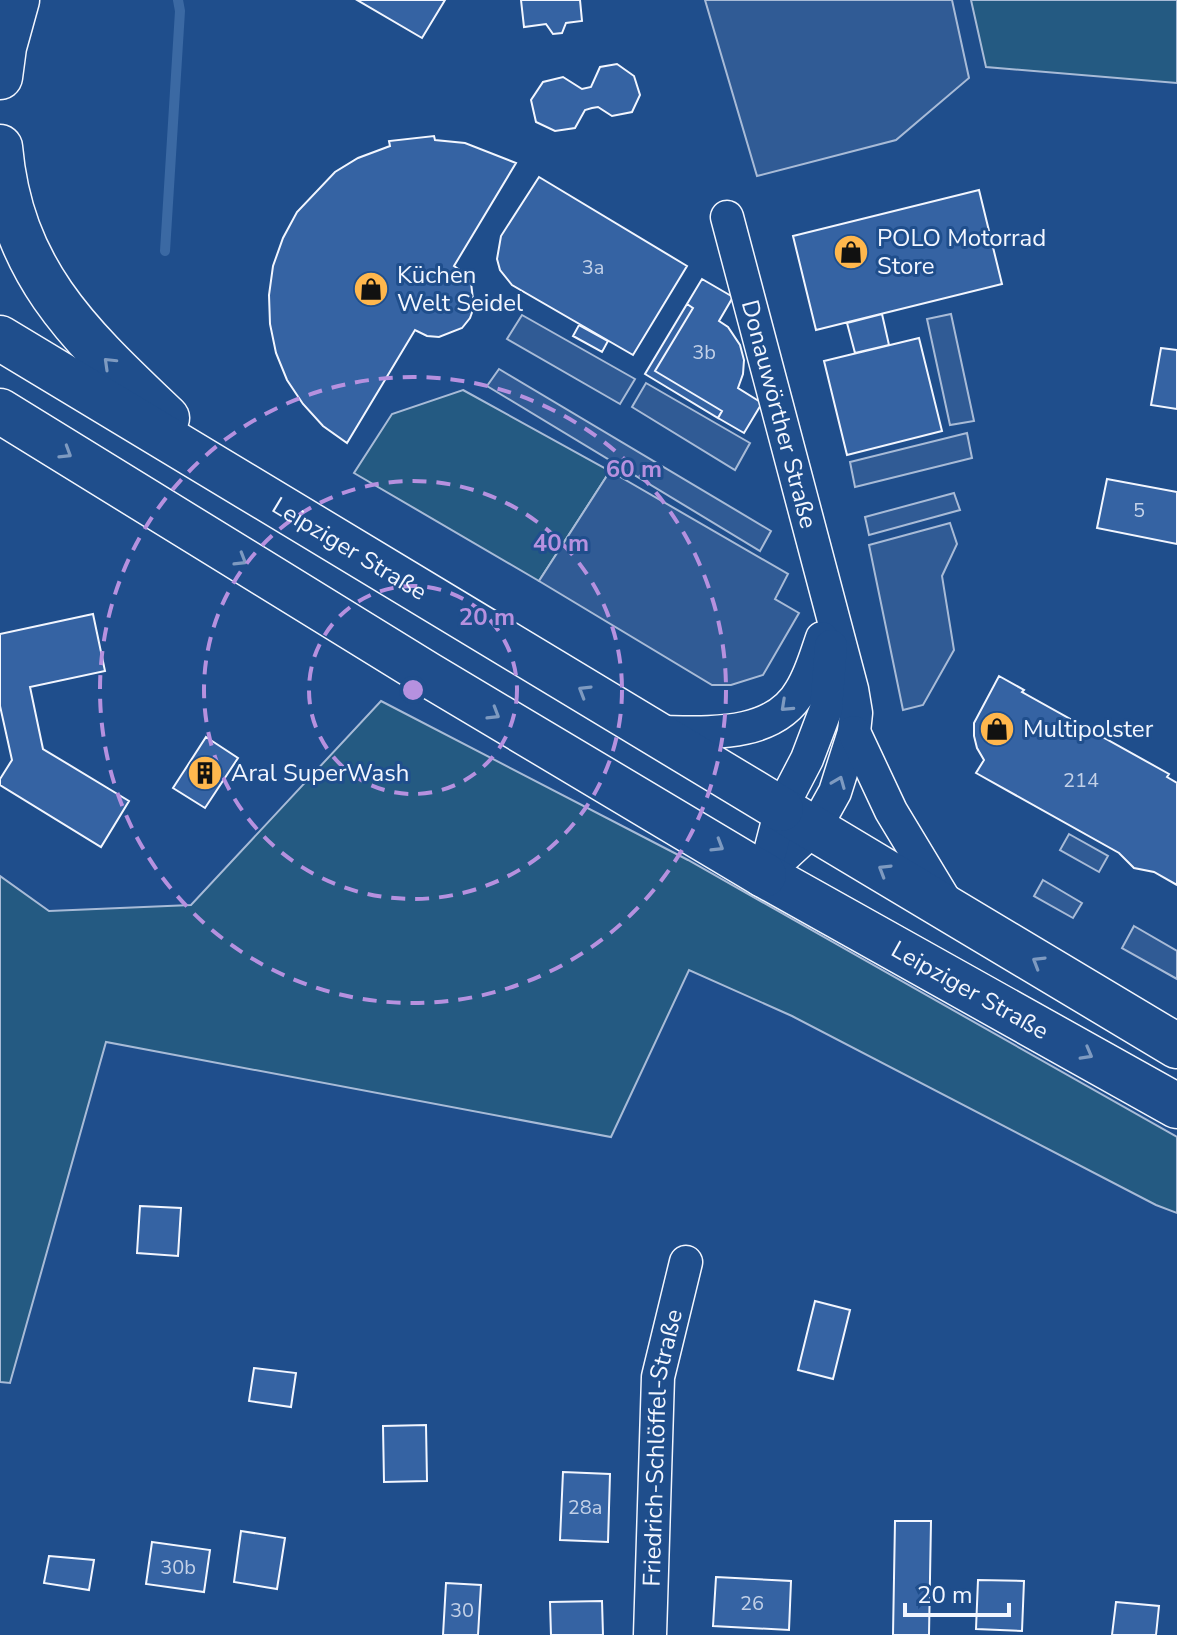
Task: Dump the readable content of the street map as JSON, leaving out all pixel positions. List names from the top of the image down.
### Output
{
  "streets": {
    "main road": ["Leipziger Straße"],
    "street": ["Donauwörther Straße", "Friedrich-Schlöffel-Straße"]
  },
  "crossings": [
    ["Donauwörther Straße", "Leipziger Straße"]
  ],
  "places": {
    "shop": ["POLO Motorrad Store", "Küchen Welt Seidel", "Multipolster"],
    "building": ["Aral SuperWash"]
  },
  "house_numbers": [
    "3a",
    "3b",
    "5",
    "214",
    "28a",
    "30b",
    "26",
    "30"
  ],
  "scale_bar": "20 m",
  "rings": ["60 m", "40 m", "20 m"]
}
